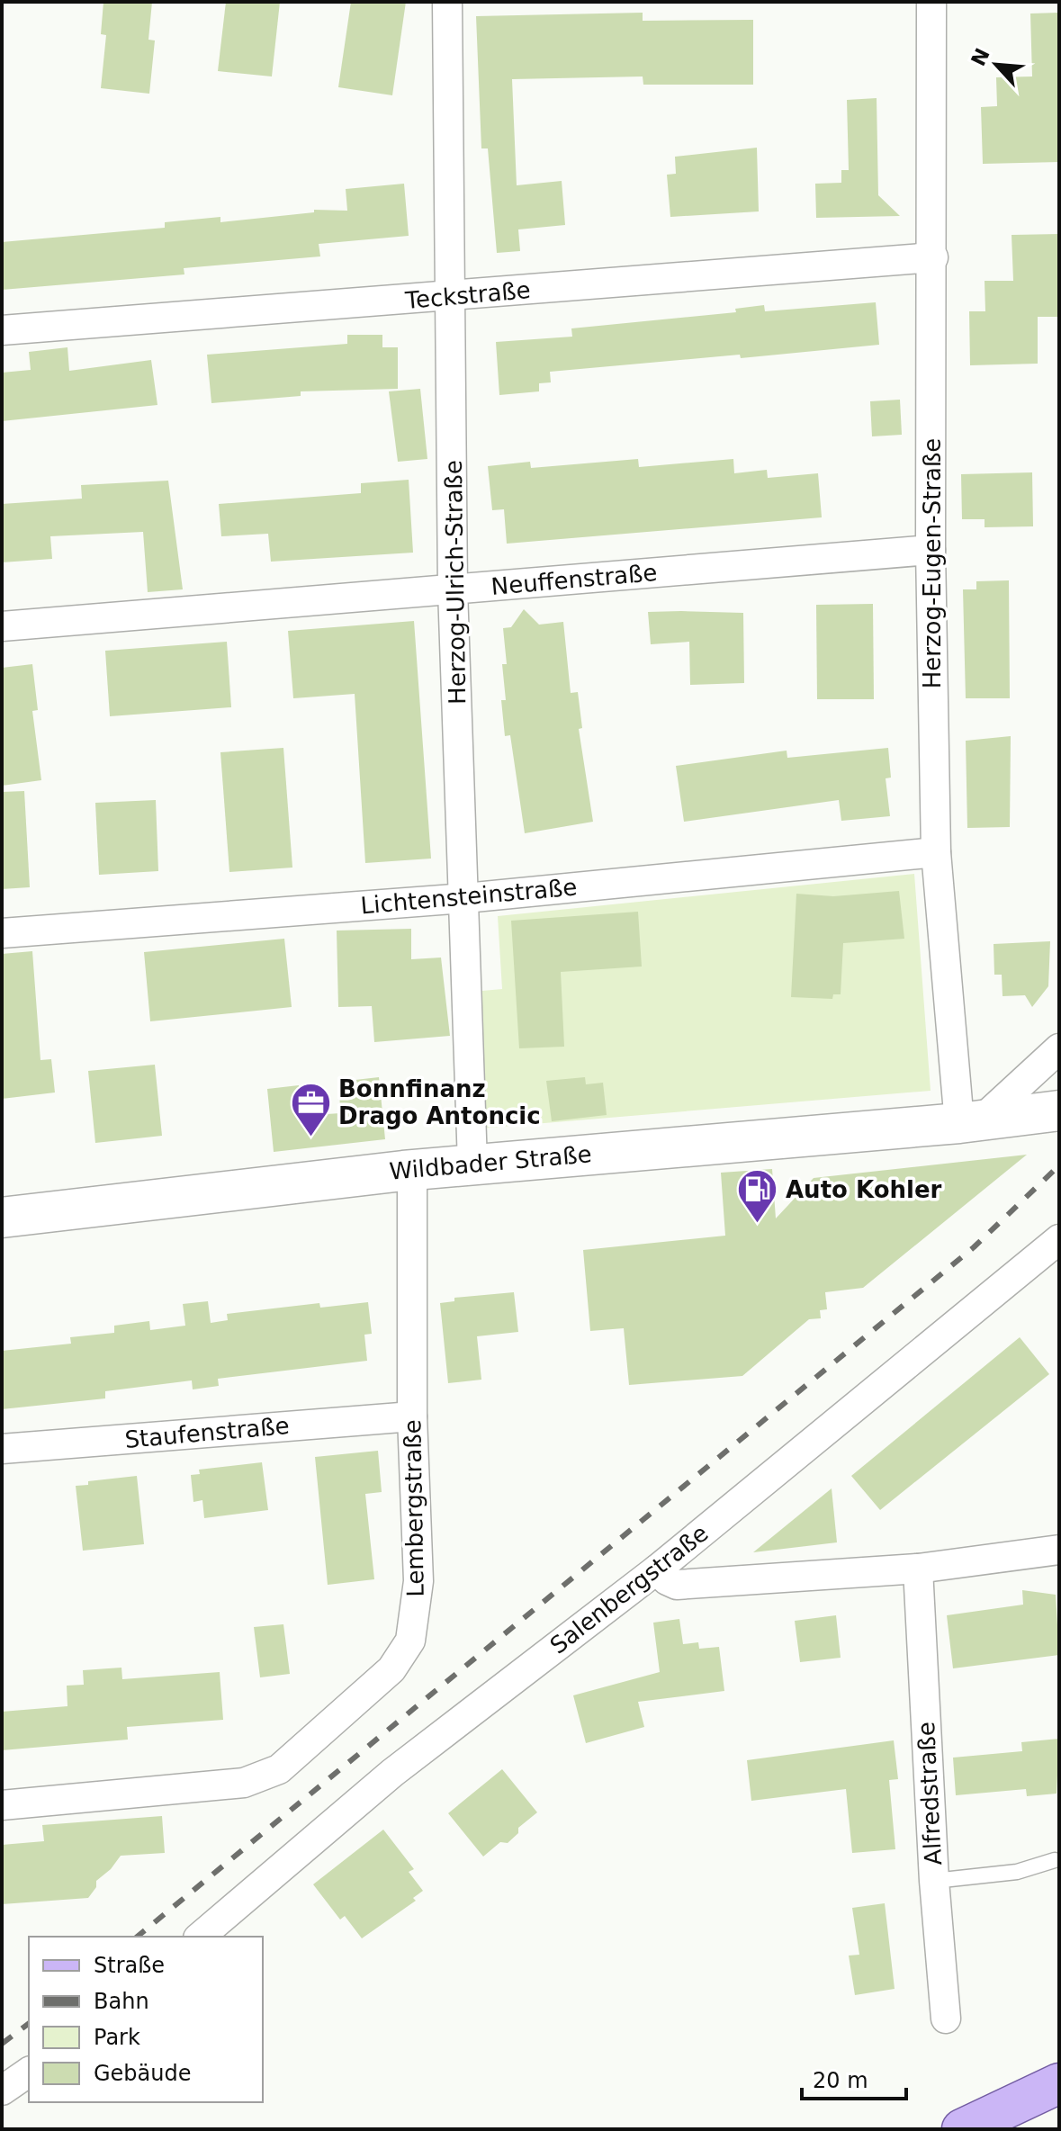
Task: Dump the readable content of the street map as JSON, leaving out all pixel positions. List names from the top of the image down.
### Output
{
  "streets": {
    "main road": ["Wildbader Straße"],
    "street": [
      "Teckstraße",
      "Herzog-Eugen-Straße",
      "Neuffenstraße",
      "Herzog-Ulrich-Straße",
      "Lichtensteinstraße",
      "Staufenstraße",
      "Lembergstraße",
      "Salenbergstraße",
      "Alfredstraße"
    ]
  },
  "crossings": [
    ["Teckstraße", "Herzog-Eugen-Straße"],
    ["Teckstraße", "Herzog-Ulrich-Straße"],
    ["Herzog-Eugen-Straße", "Neuffenstraße"],
    ["Herzog-Eugen-Straße", "Lichtensteinstraße"],
    ["Herzog-Eugen-Straße", "Wildbader Straße"],
    ["Neuffenstraße", "Herzog-Ulrich-Straße"],
    ["Herzog-Ulrich-Straße", "Lichtensteinstraße"],
    ["Herzog-Ulrich-Straße", "Wildbader Straße"],
    ["Wildbader Straße", "Lembergstraße"],
    ["Staufenstraße", "Lembergstraße"]
  ],
  "places": {
    "office": ["Bonnfinanz Drago Antoncic"],
    "fuel station": ["Auto Kohler"]
  },
  "legend": [
    "Straße",
    "Bahn",
    "Park",
    "Gebäude"
  ],
  "scale_bar": "20 m",
  "north": "top left"
}
